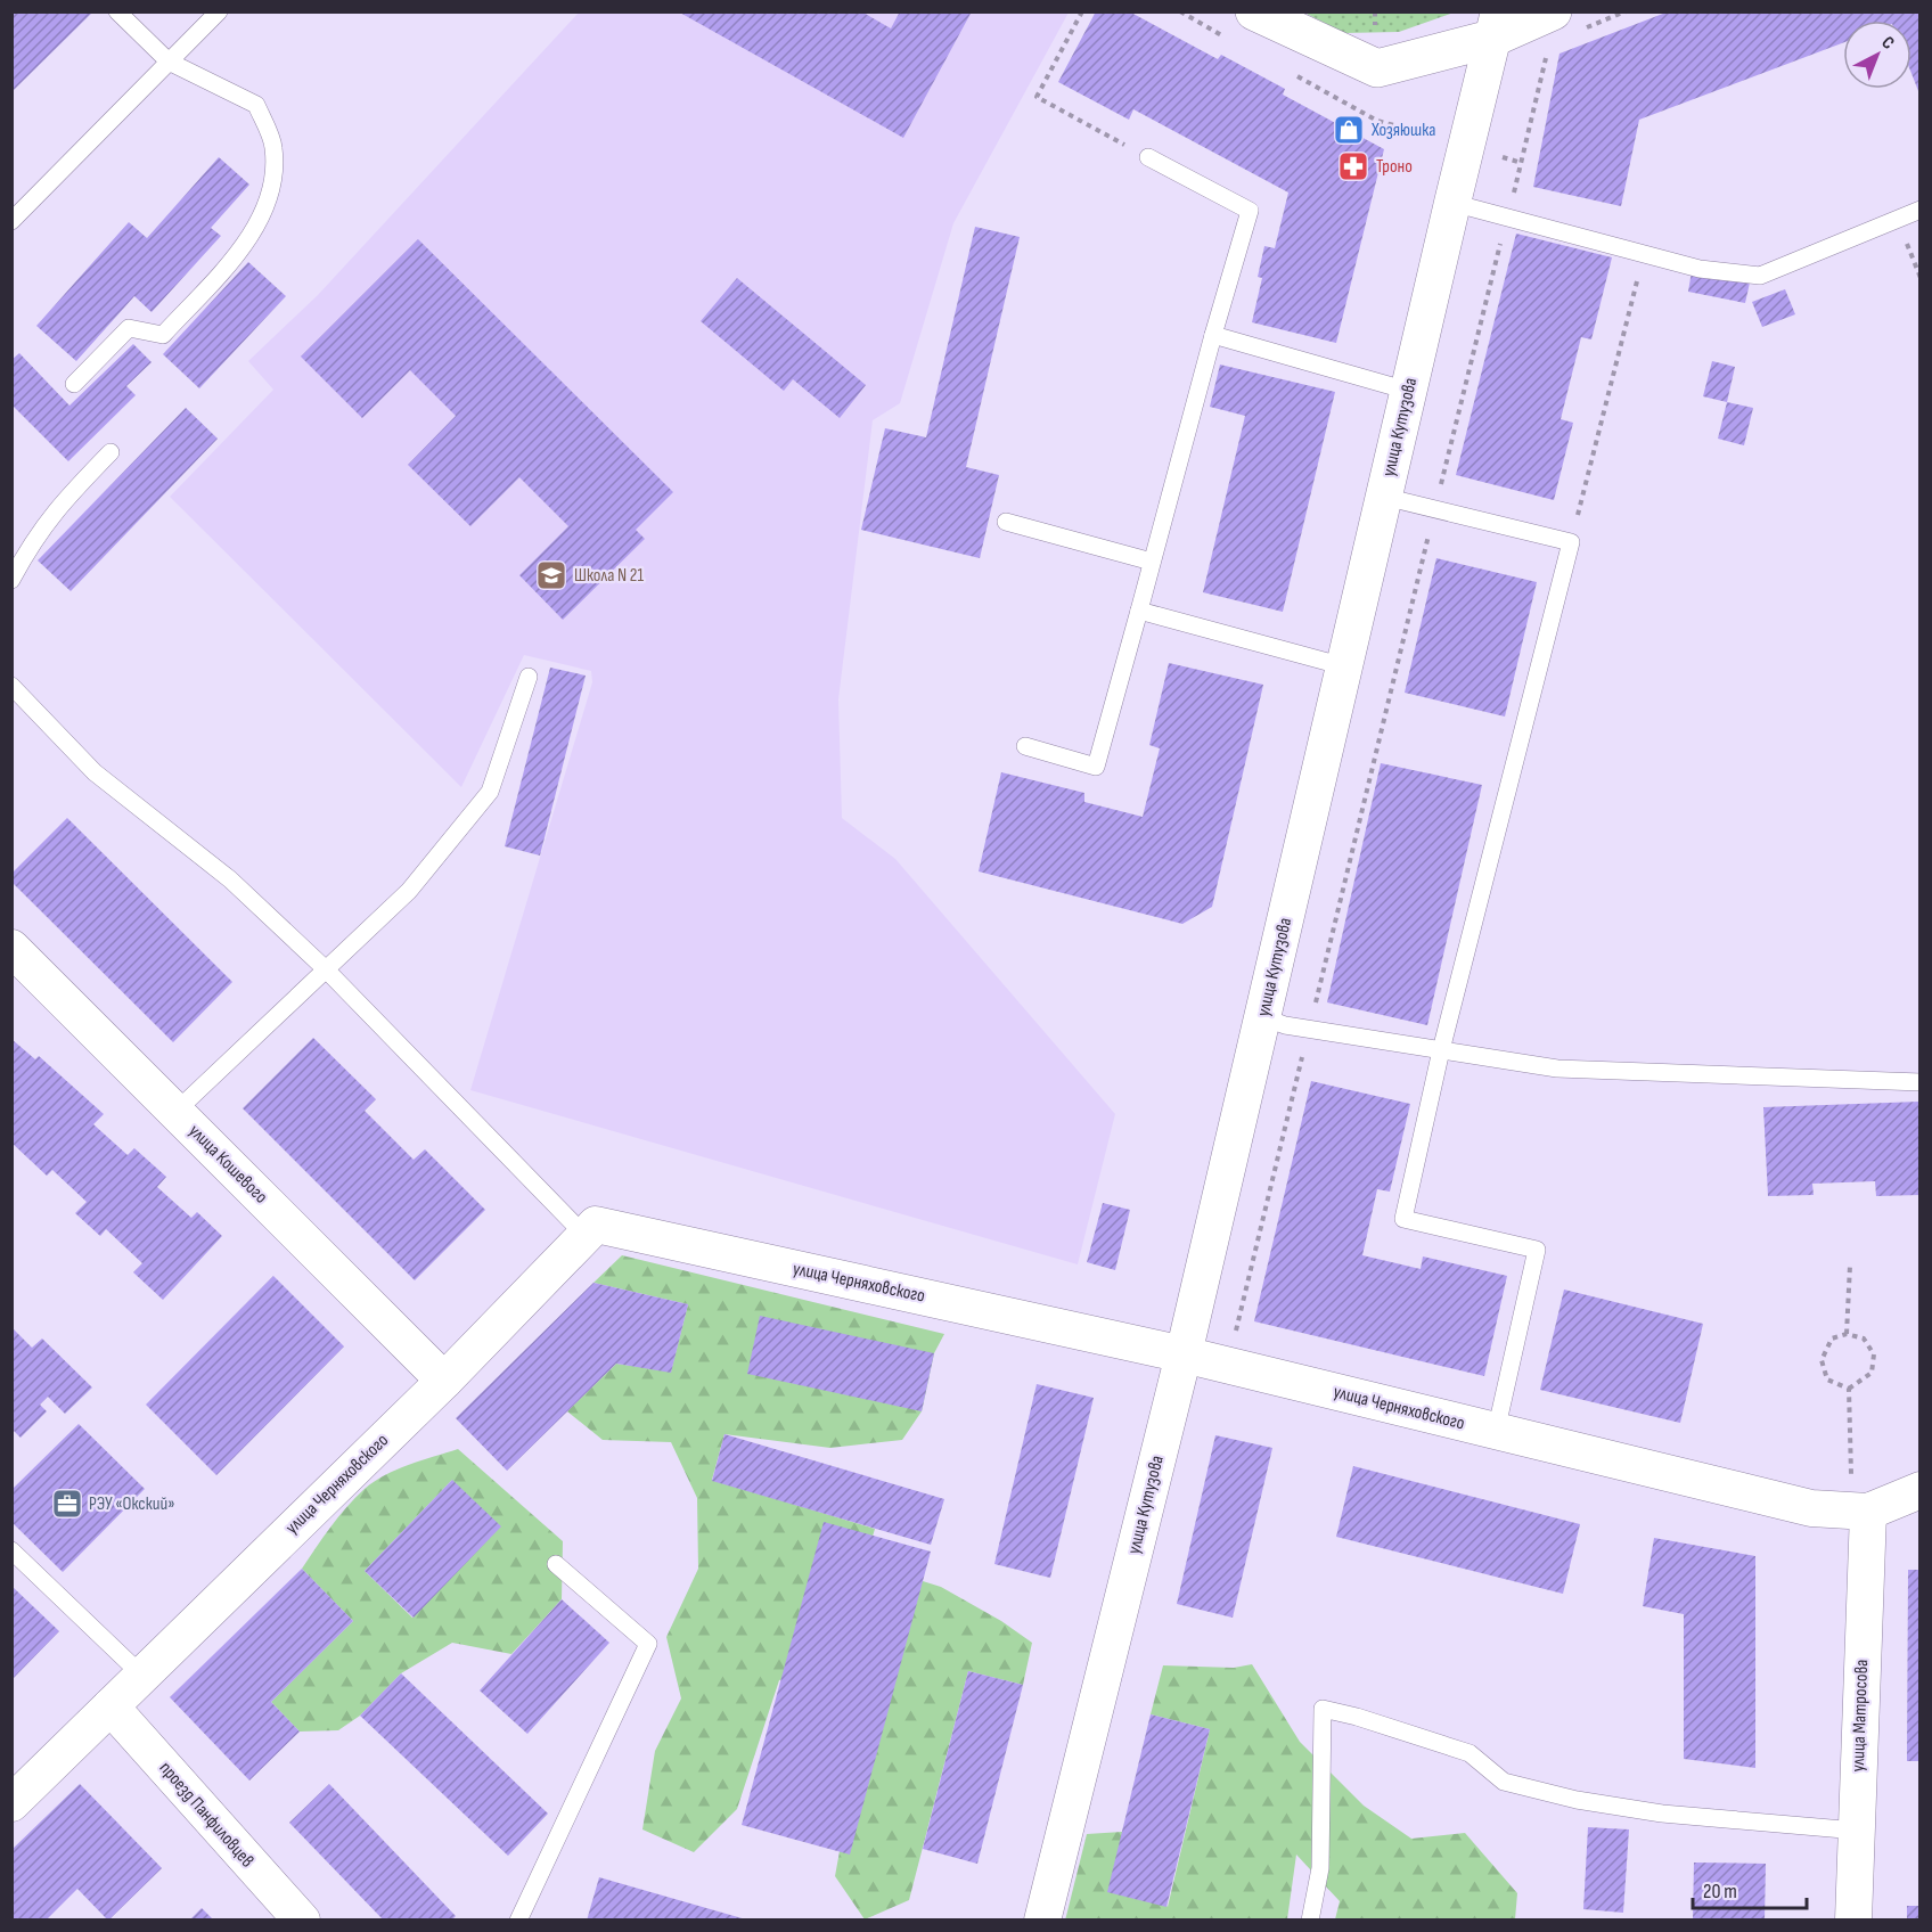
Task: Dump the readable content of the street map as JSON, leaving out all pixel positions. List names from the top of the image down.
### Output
{
  "streets": {
    "street": [
      "улица Кутузова",
      "улица Кошевого",
      "улица Черняховского",
      "улица Матросова",
      "проезд Панфиловцев"
    ]
  },
  "crossings": [
    ["улица Кутузова", "улица Черняховского"],
    ["улица Кошевого", "улица Черняховского"],
    ["улица Черняховского", "улица Матросова"],
    ["улица Черняховского", "проезд Панфиловцев"]
  ],
  "places": {
    "shop": ["Хозяюшка"],
    "pharmacy": ["Троно"],
    "school or university": ["Школа N 21"],
    "office": ["РЭУ «Окский»"]
  },
  "scale_bar": "20 m",
  "north": "top right"
}
